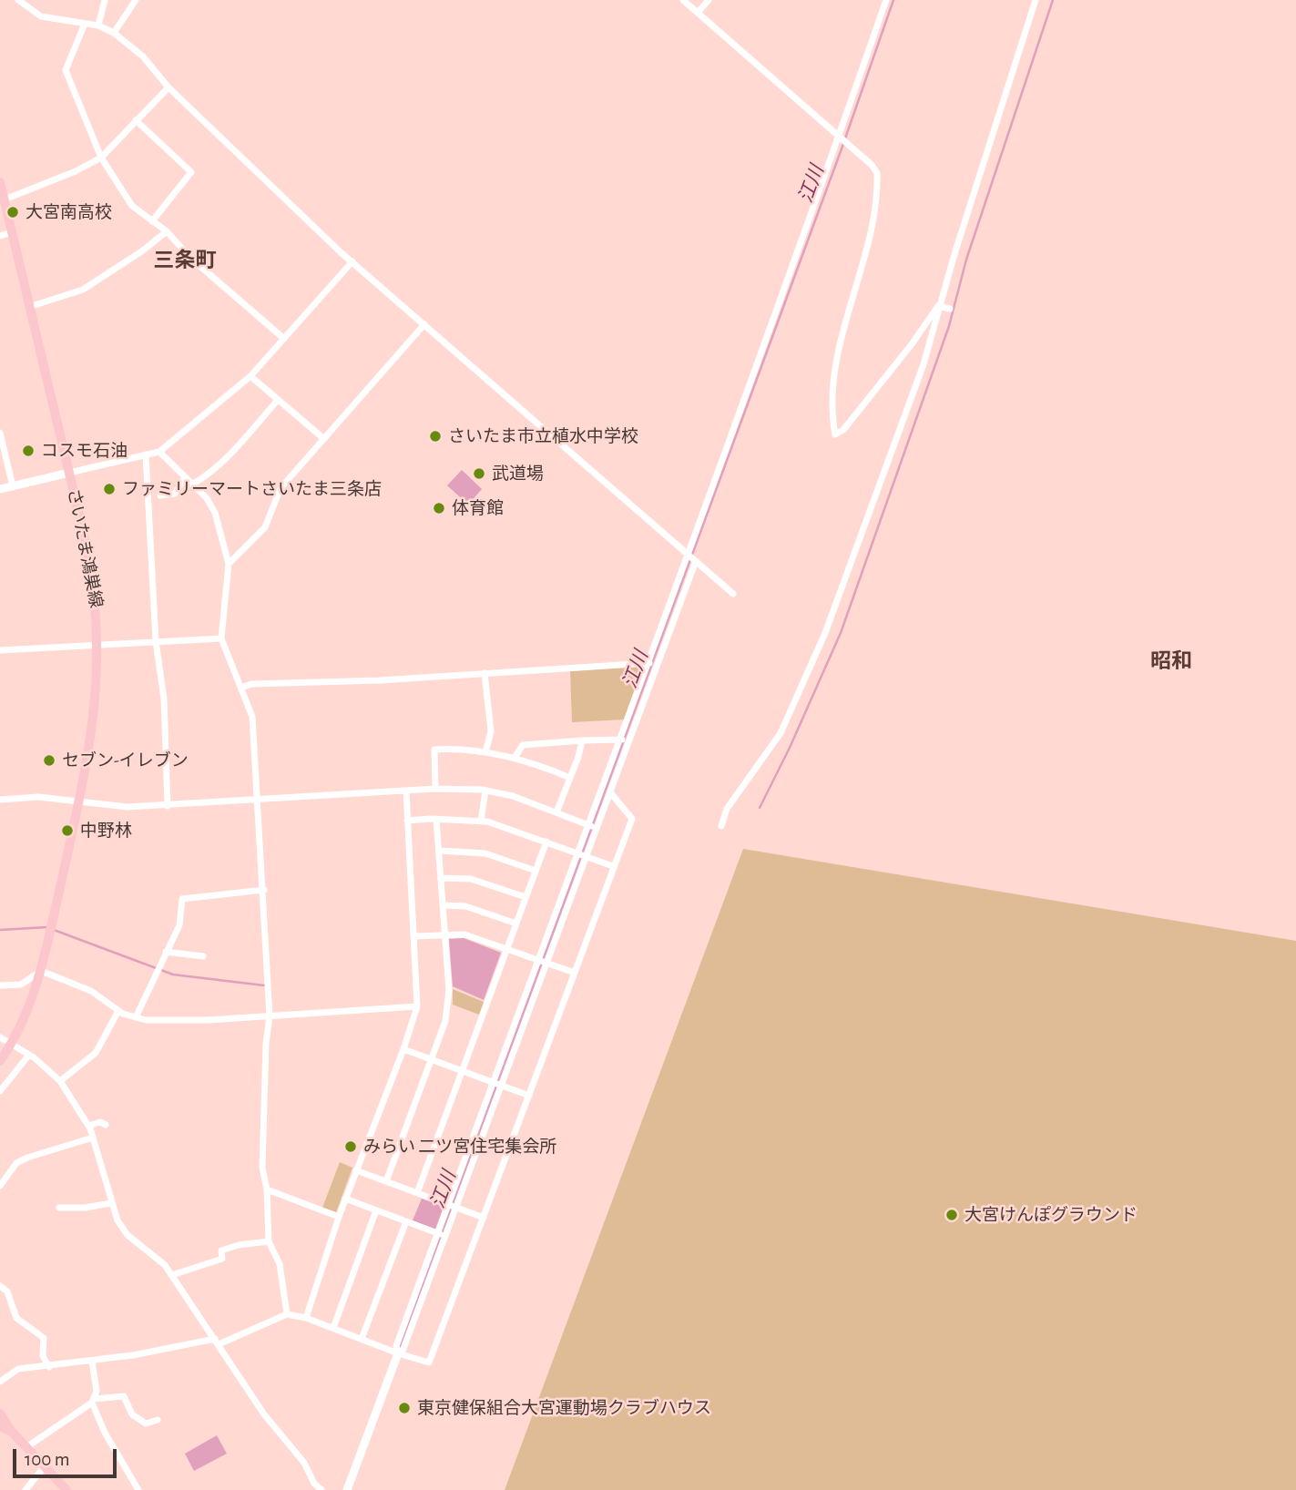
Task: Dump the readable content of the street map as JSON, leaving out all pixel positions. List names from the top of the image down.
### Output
{
  "streets": {
    "main road": ["さいたま鴻巣線"]
  },
  "districts": ["三条町", "昭和"],
  "water": ["江川"],
  "places": [
    "大宮南高校",
    "さいたま市立植水中学校",
    "コスモ石油",
    "武道場",
    "ファミリーマートさいたま三条店",
    "体育館",
    "セブン-イレブン",
    "中野林",
    "みらい 二ツ宮住宅集会所",
    "大宮けんぽグラウンド",
    "東京健保組合大宮運動場クラブハウス"
  ],
  "scale_bar": "100 m"
}
